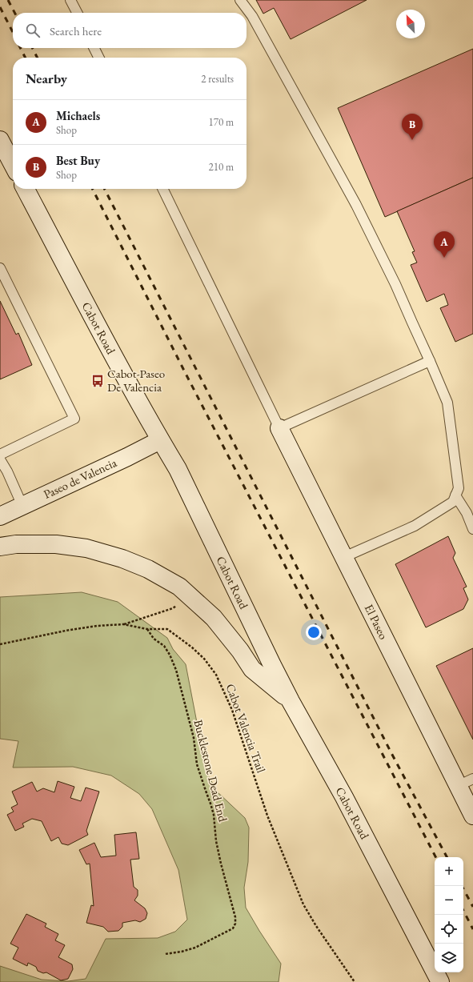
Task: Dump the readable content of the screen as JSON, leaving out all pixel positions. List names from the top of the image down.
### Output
{
  "streets": {
    "main road": ["Cabot Road", "Paseo de Valencia", "El Paseo"],
    "path": ["Cabot Valencia Trail", "Bucklestone Dead End"]
  },
  "crossings": [
    ["Cabot Road", "Paseo de Valencia"],
    ["Cabot Valencia Trail", "Bucklestone Dead End"]
  ],
  "places": {
    "bus stop": ["Cabot-Paseo De Valencia"]
  },
  "north": "top left",
  "page": {
    "search": "Search here",
    "heading": ["Nearby", "2 results"],
    "list": [
      {
        "mark": "A",
        "name": "Michaels",
        "note": "Shop",
        "value": "170 m"
      },
      {
        "mark": "B",
        "name": "Best Buy",
        "note": "Shop",
        "value": "210 m"
      }
    ],
    "pins": ["B", "A"],
    "map_buttons": ["+", "−"]
  }
}
